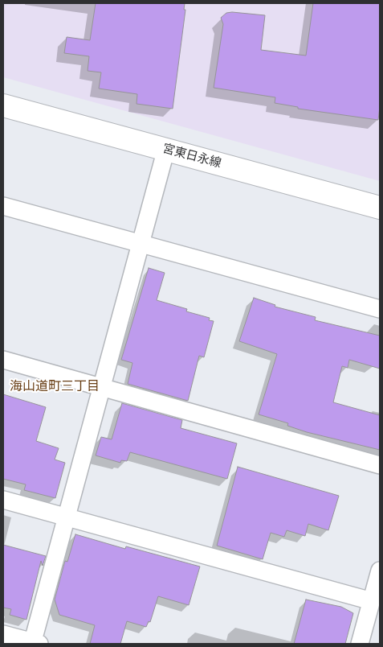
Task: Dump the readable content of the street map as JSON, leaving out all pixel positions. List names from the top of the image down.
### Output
{
  "streets": {
    "main road": ["宮東日永線"]
  },
  "districts": ["海山道町三丁目"]
}
